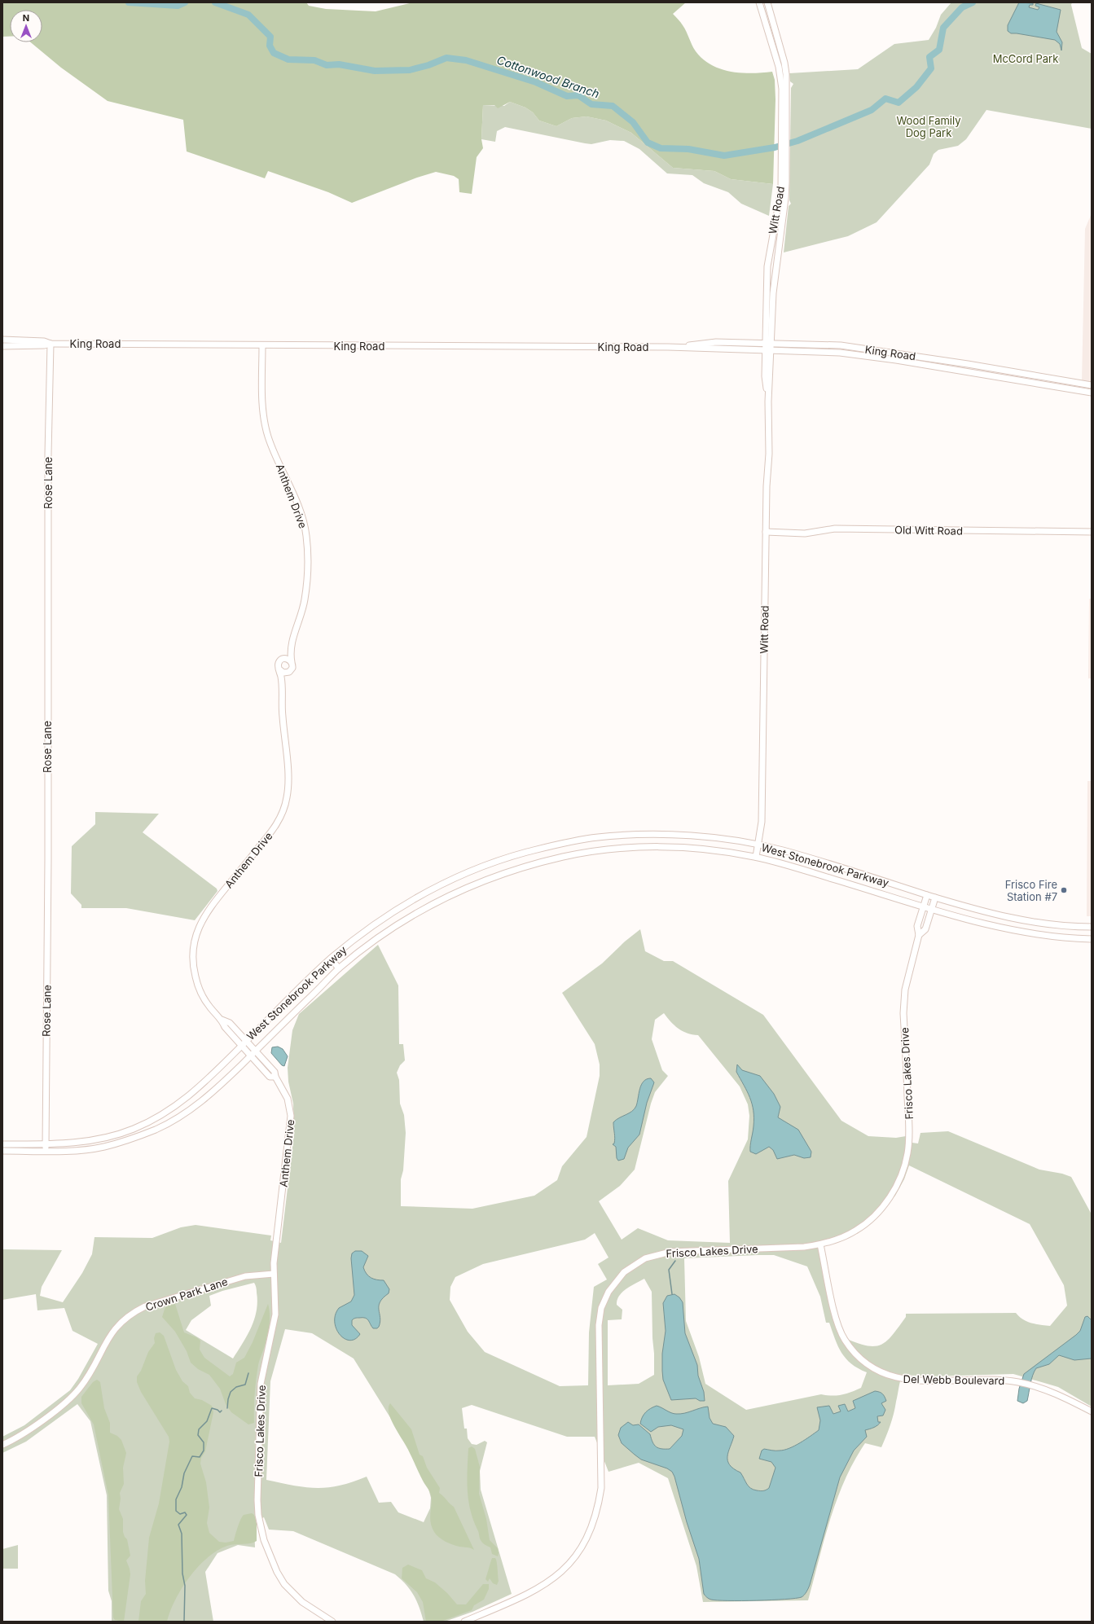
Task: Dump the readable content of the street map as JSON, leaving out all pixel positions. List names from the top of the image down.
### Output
{
  "streets": {
    "street": [
      "Witt Road",
      "King Road",
      "Rose Lane",
      "Anthem Drive",
      "Old Witt Road",
      "West Stonebrook Parkway",
      "Frisco Lakes Drive",
      "Crown Park Lane",
      "Del Webb Boulevard"
    ]
  },
  "crossings": [
    ["Witt Road", "King Road"],
    ["Witt Road", "Old Witt Road"],
    ["Witt Road", "West Stonebrook Parkway"],
    ["King Road", "Rose Lane"],
    ["King Road", "Anthem Drive"],
    ["Rose Lane", "West Stonebrook Parkway"],
    ["Anthem Drive", "West Stonebrook Parkway"],
    ["Anthem Drive", "Frisco Lakes Drive"],
    ["West Stonebrook Parkway", "Frisco Lakes Drive"],
    ["Frisco Lakes Drive", "Crown Park Lane"],
    ["Frisco Lakes Drive", "Del Webb Boulevard"]
  ],
  "water": ["Cottonwood Branch"],
  "parks": ["McCord Park", "Wood Family Dog Park"],
  "places": ["Frisco Fire Station #7"],
  "north": "top"
}
